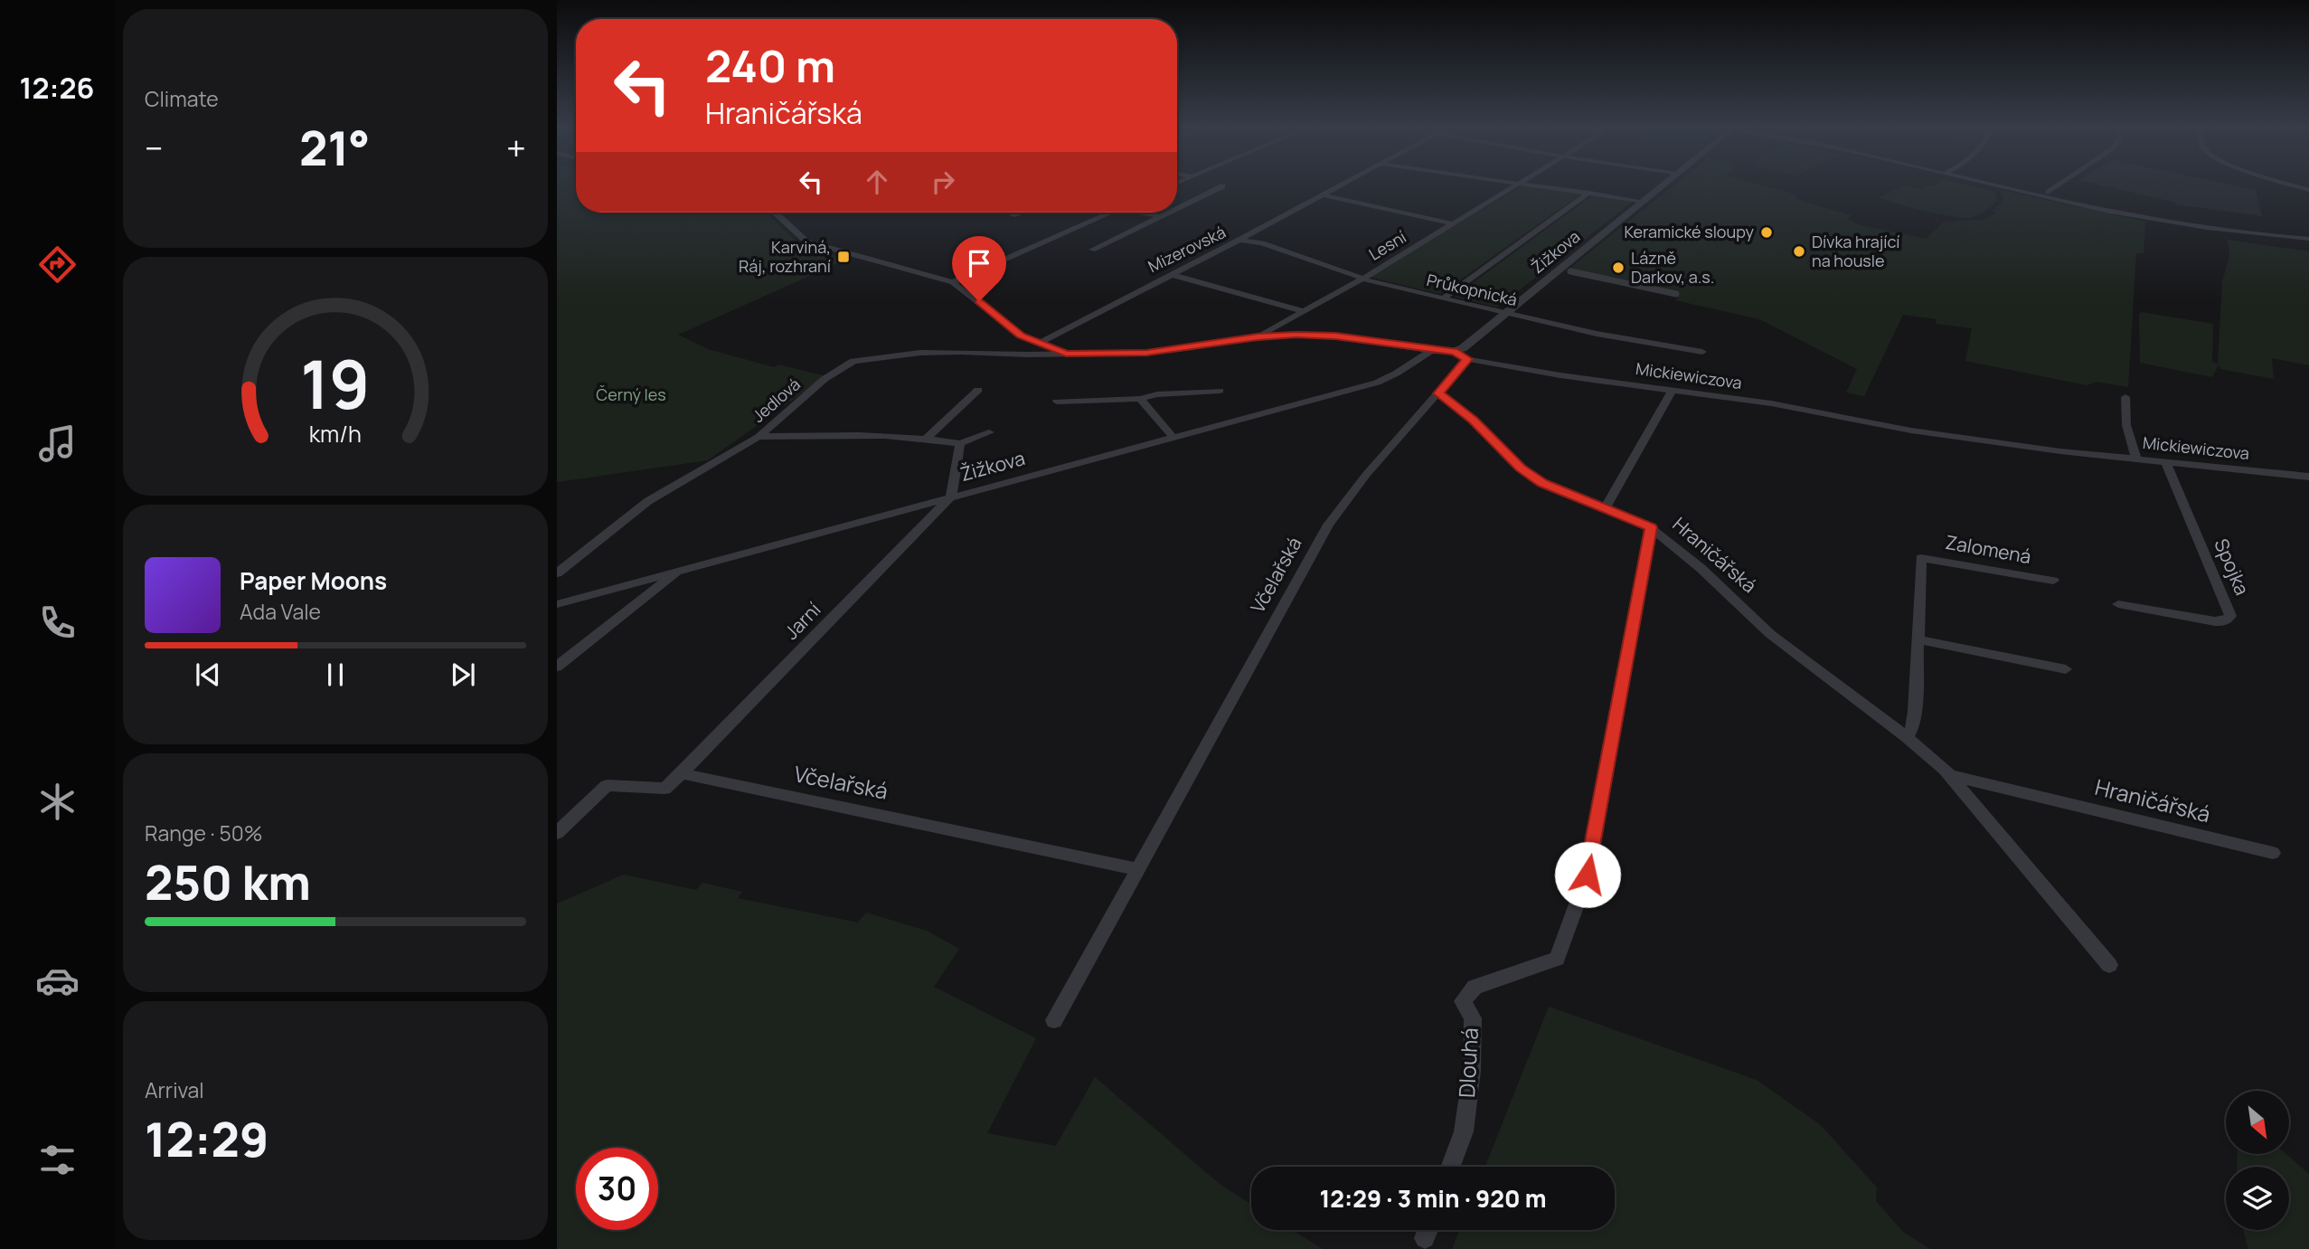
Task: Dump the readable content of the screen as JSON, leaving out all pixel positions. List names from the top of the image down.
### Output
{
  "streets": {
    "street": [
      "Lesní",
      "Mizerovská",
      "Žižkova",
      "Průkopnická",
      "Mickiewiczova",
      "Jedlová",
      "Zalomená",
      "Hraničářská",
      "Spojka",
      "Včelařská",
      "Jarní",
      "Dlouhá"
    ]
  },
  "crossings": [
    ["Lesní", "Průkopnická"],
    ["Lesní", "Mickiewiczova"],
    ["Mizerovská", "Průkopnická"],
    ["Mizerovská", "Mickiewiczova"],
    ["Žižkova", "Průkopnická"],
    ["Žižkova", "Mickiewiczova"],
    ["Žižkova", "Jarní"],
    ["Mickiewiczova", "Jedlová"],
    ["Mickiewiczova", "Spojka"],
    ["Mickiewiczova", "Včelařská"],
    ["Zalomená", "Hraničářská"],
    ["Hraničářská", "Včelařská"],
    ["Hraničářská", "Dlouhá"],
    ["Včelařská", "Jarní"]
  ],
  "parks": ["Černý les"],
  "places": {
    "other": ["Keramické sloupy", "Dívka hrající na housle", "Lázně Darkov, a.s."],
    "transit": ["Karviná, Ráj, rozhraní"]
  },
  "north": "bottom right",
  "page": {
    "tabs": "12:26",
    "tile": [
      "Climate",
      ["Range · 50%", "250 km"],
      ["Arrival", "12:29"]
    ],
    "turn": ["240 m", "Hraničářská"],
    "heat": ["−", "21°", "+"],
    "song": ["Paper Moons", "Ada Vale"],
    "limit": "30",
    "trip": "12:29 · 3 min · 920 m",
    "gauge": ["19", "km/h"]
  }
}
